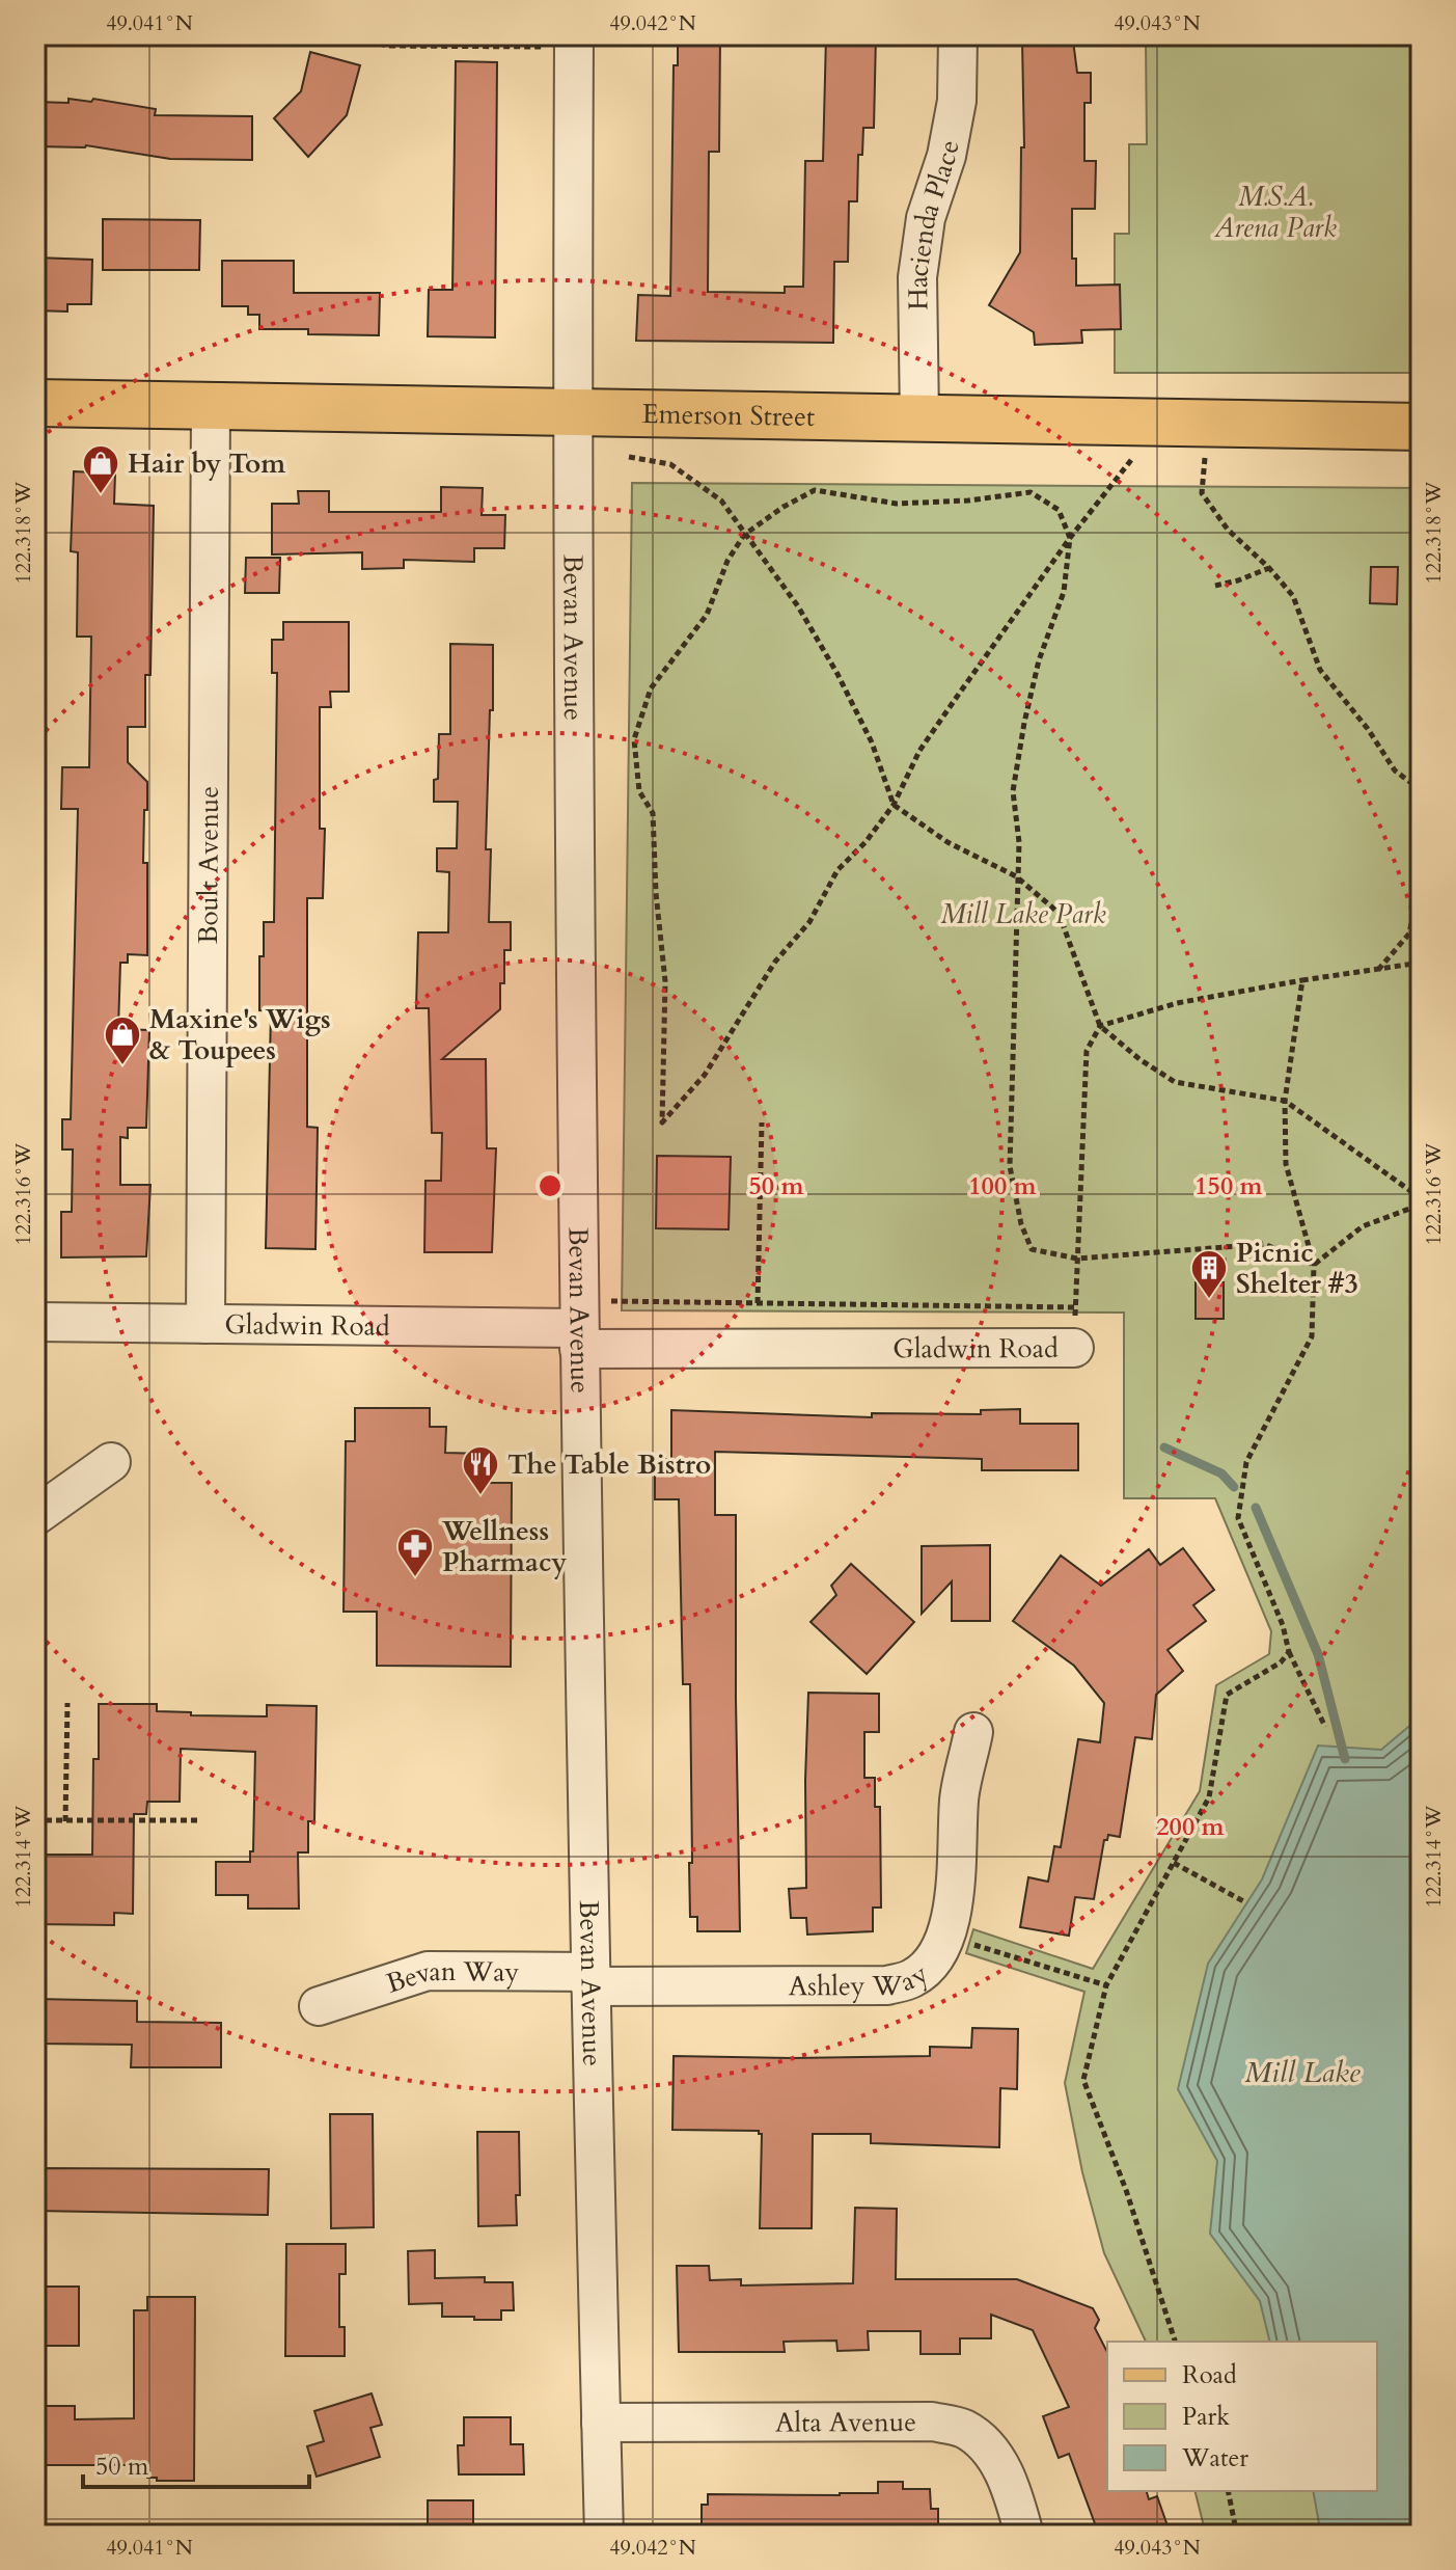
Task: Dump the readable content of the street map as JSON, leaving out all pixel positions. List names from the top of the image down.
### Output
{
  "streets": {
    "main road": ["Emerson Street"],
    "street": [
      "Hacienda Place",
      "Bevan Avenue",
      "Boult Avenue",
      "Gladwin Road",
      "Ashley Way",
      "Bevan Way",
      "Alta Avenue"
    ]
  },
  "crossings": [
    ["Hacienda Place", "Emerson Street"],
    ["Emerson Street", "Bevan Avenue"],
    ["Emerson Street", "Boult Avenue"],
    ["Bevan Avenue", "Gladwin Road"],
    ["Bevan Avenue", "Ashley Way"],
    ["Bevan Avenue", "Bevan Way"],
    ["Bevan Avenue", "Alta Avenue"],
    ["Boult Avenue", "Gladwin Road"],
    ["Ashley Way", "Bevan Way"]
  ],
  "water": ["Mill Lake"],
  "parks": ["M.S.A. Arena Park", "Mill Lake Park"],
  "places": {
    "shop": ["Hair by Tom", "Maxine's Wigs & Toupees"],
    "building": ["Picnic Shelter #3"],
    "restaurant": ["The Table Bistro"],
    "pharmacy": ["Wellness Pharmacy"]
  },
  "legend": ["Road", "Park", "Water"],
  "scale_bar": "50 m",
  "coordinates": [
    "49.041°N",
    "49.042°N",
    "49.043°N",
    "122.318°W",
    "122.316°W",
    "122.314°W"
  ],
  "rings": [
    "50 m",
    "100 m",
    "150 m",
    "200 m"
  ]
}
